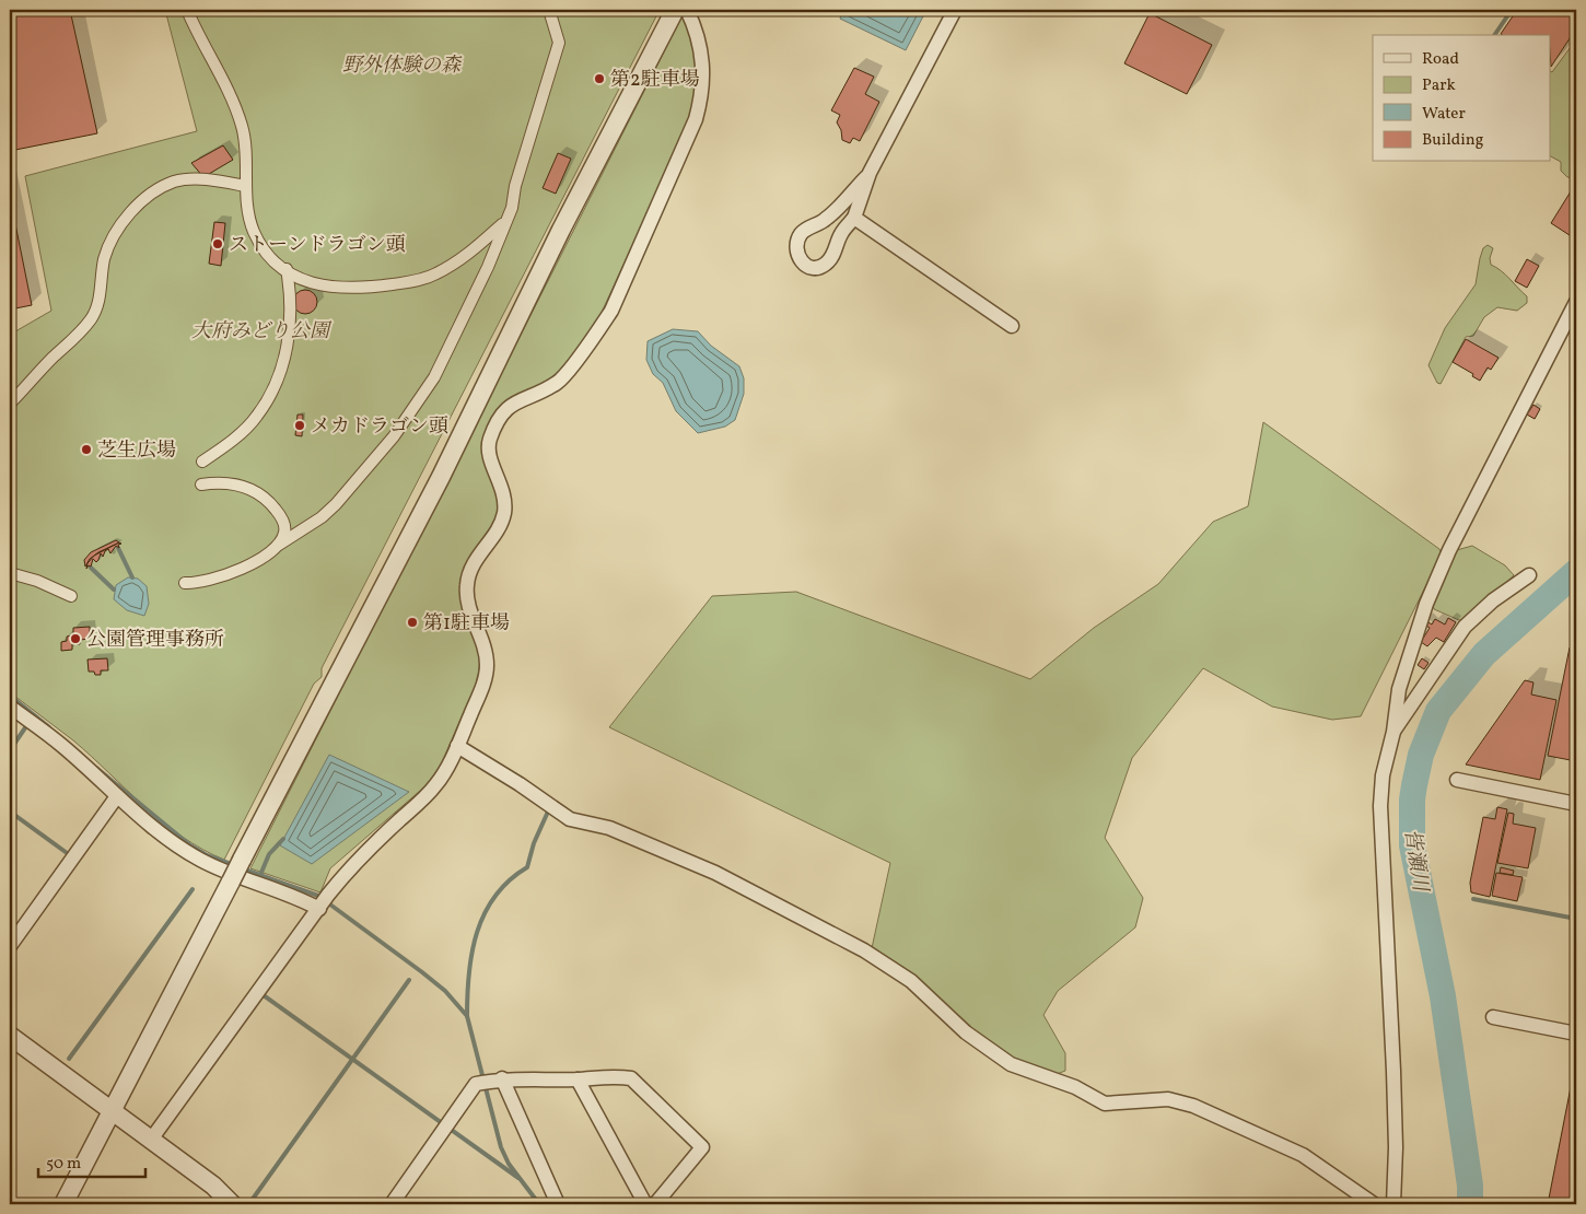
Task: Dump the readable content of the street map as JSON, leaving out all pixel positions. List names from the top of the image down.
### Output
{
  "water": ["皆瀬川"],
  "parks": ["野外体験の森", "大府みどり公園"],
  "places": [
    "第2駐車場",
    "ストーンドラゴン頭",
    "メカドラゴン頭",
    "芝生広場",
    "第1駐車場",
    "公園管理事務所"
  ],
  "legend": [
    "Road",
    "Park",
    "Water",
    "Building"
  ],
  "scale_bar": "50 m"
}
